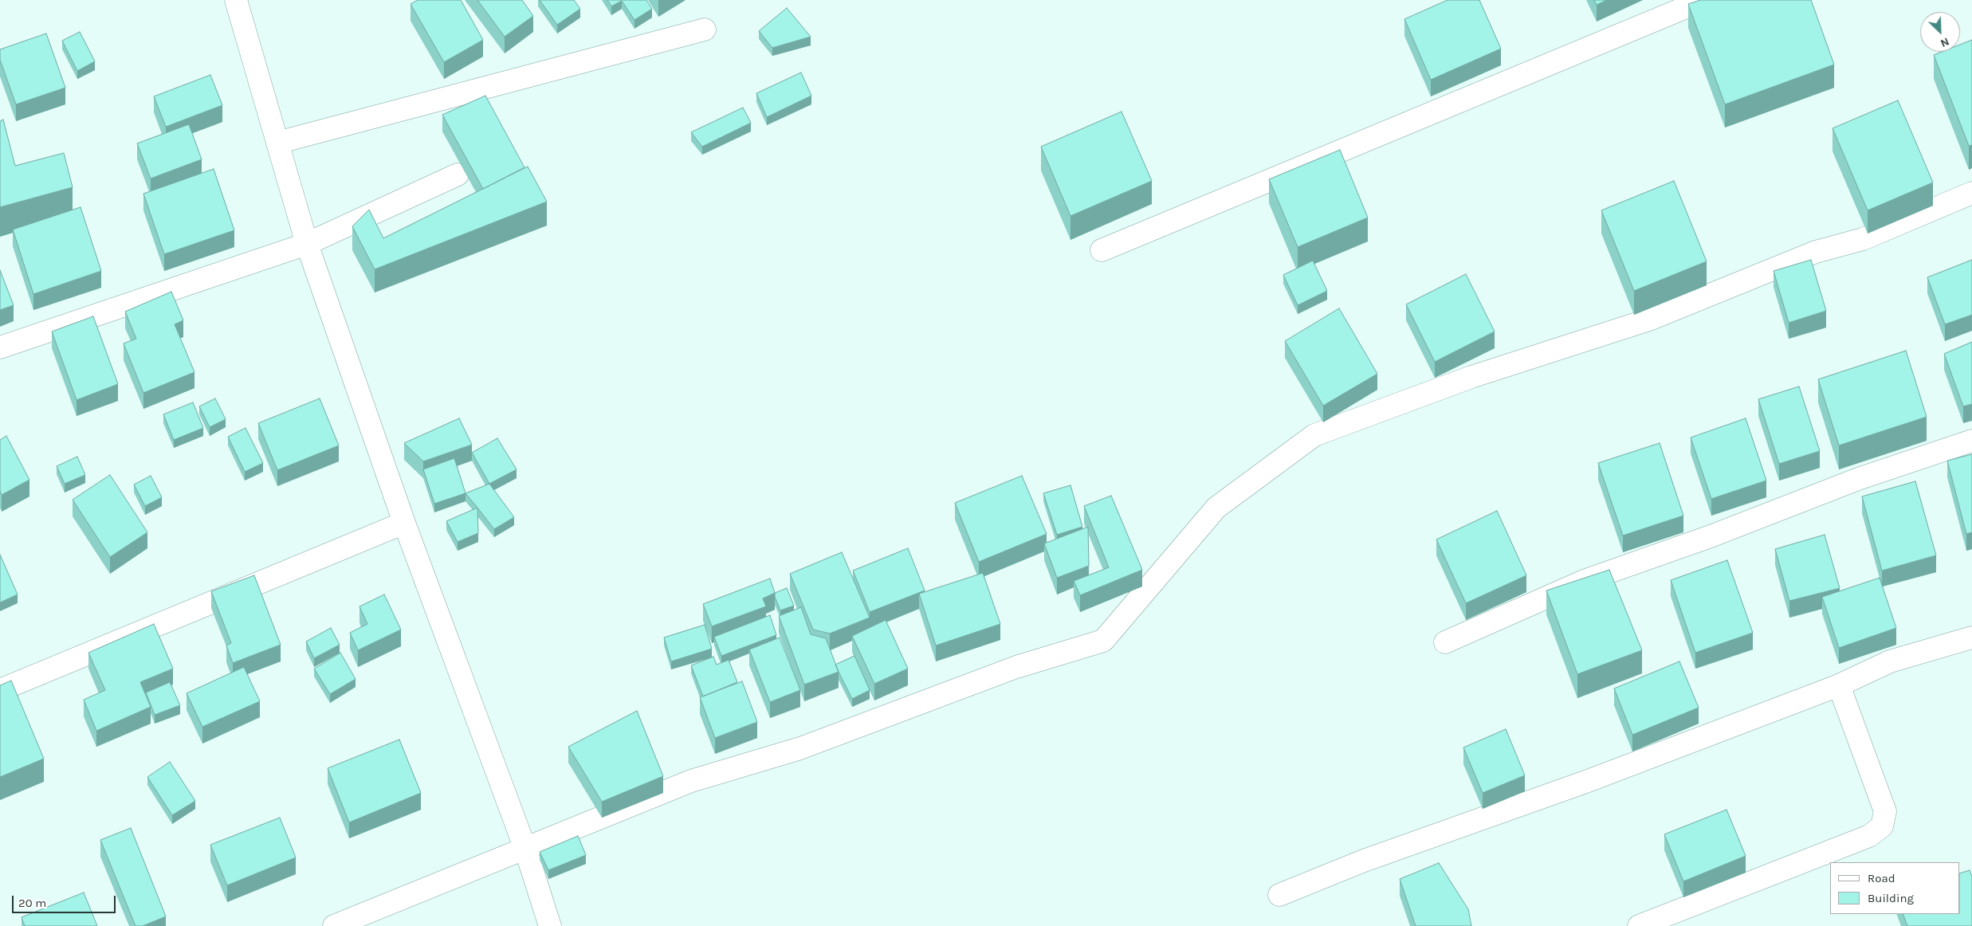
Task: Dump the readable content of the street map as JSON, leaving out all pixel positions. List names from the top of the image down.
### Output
{
  "legend": ["Road", "Building"],
  "scale_bar": "20 m",
  "north": "bottom right"
}
